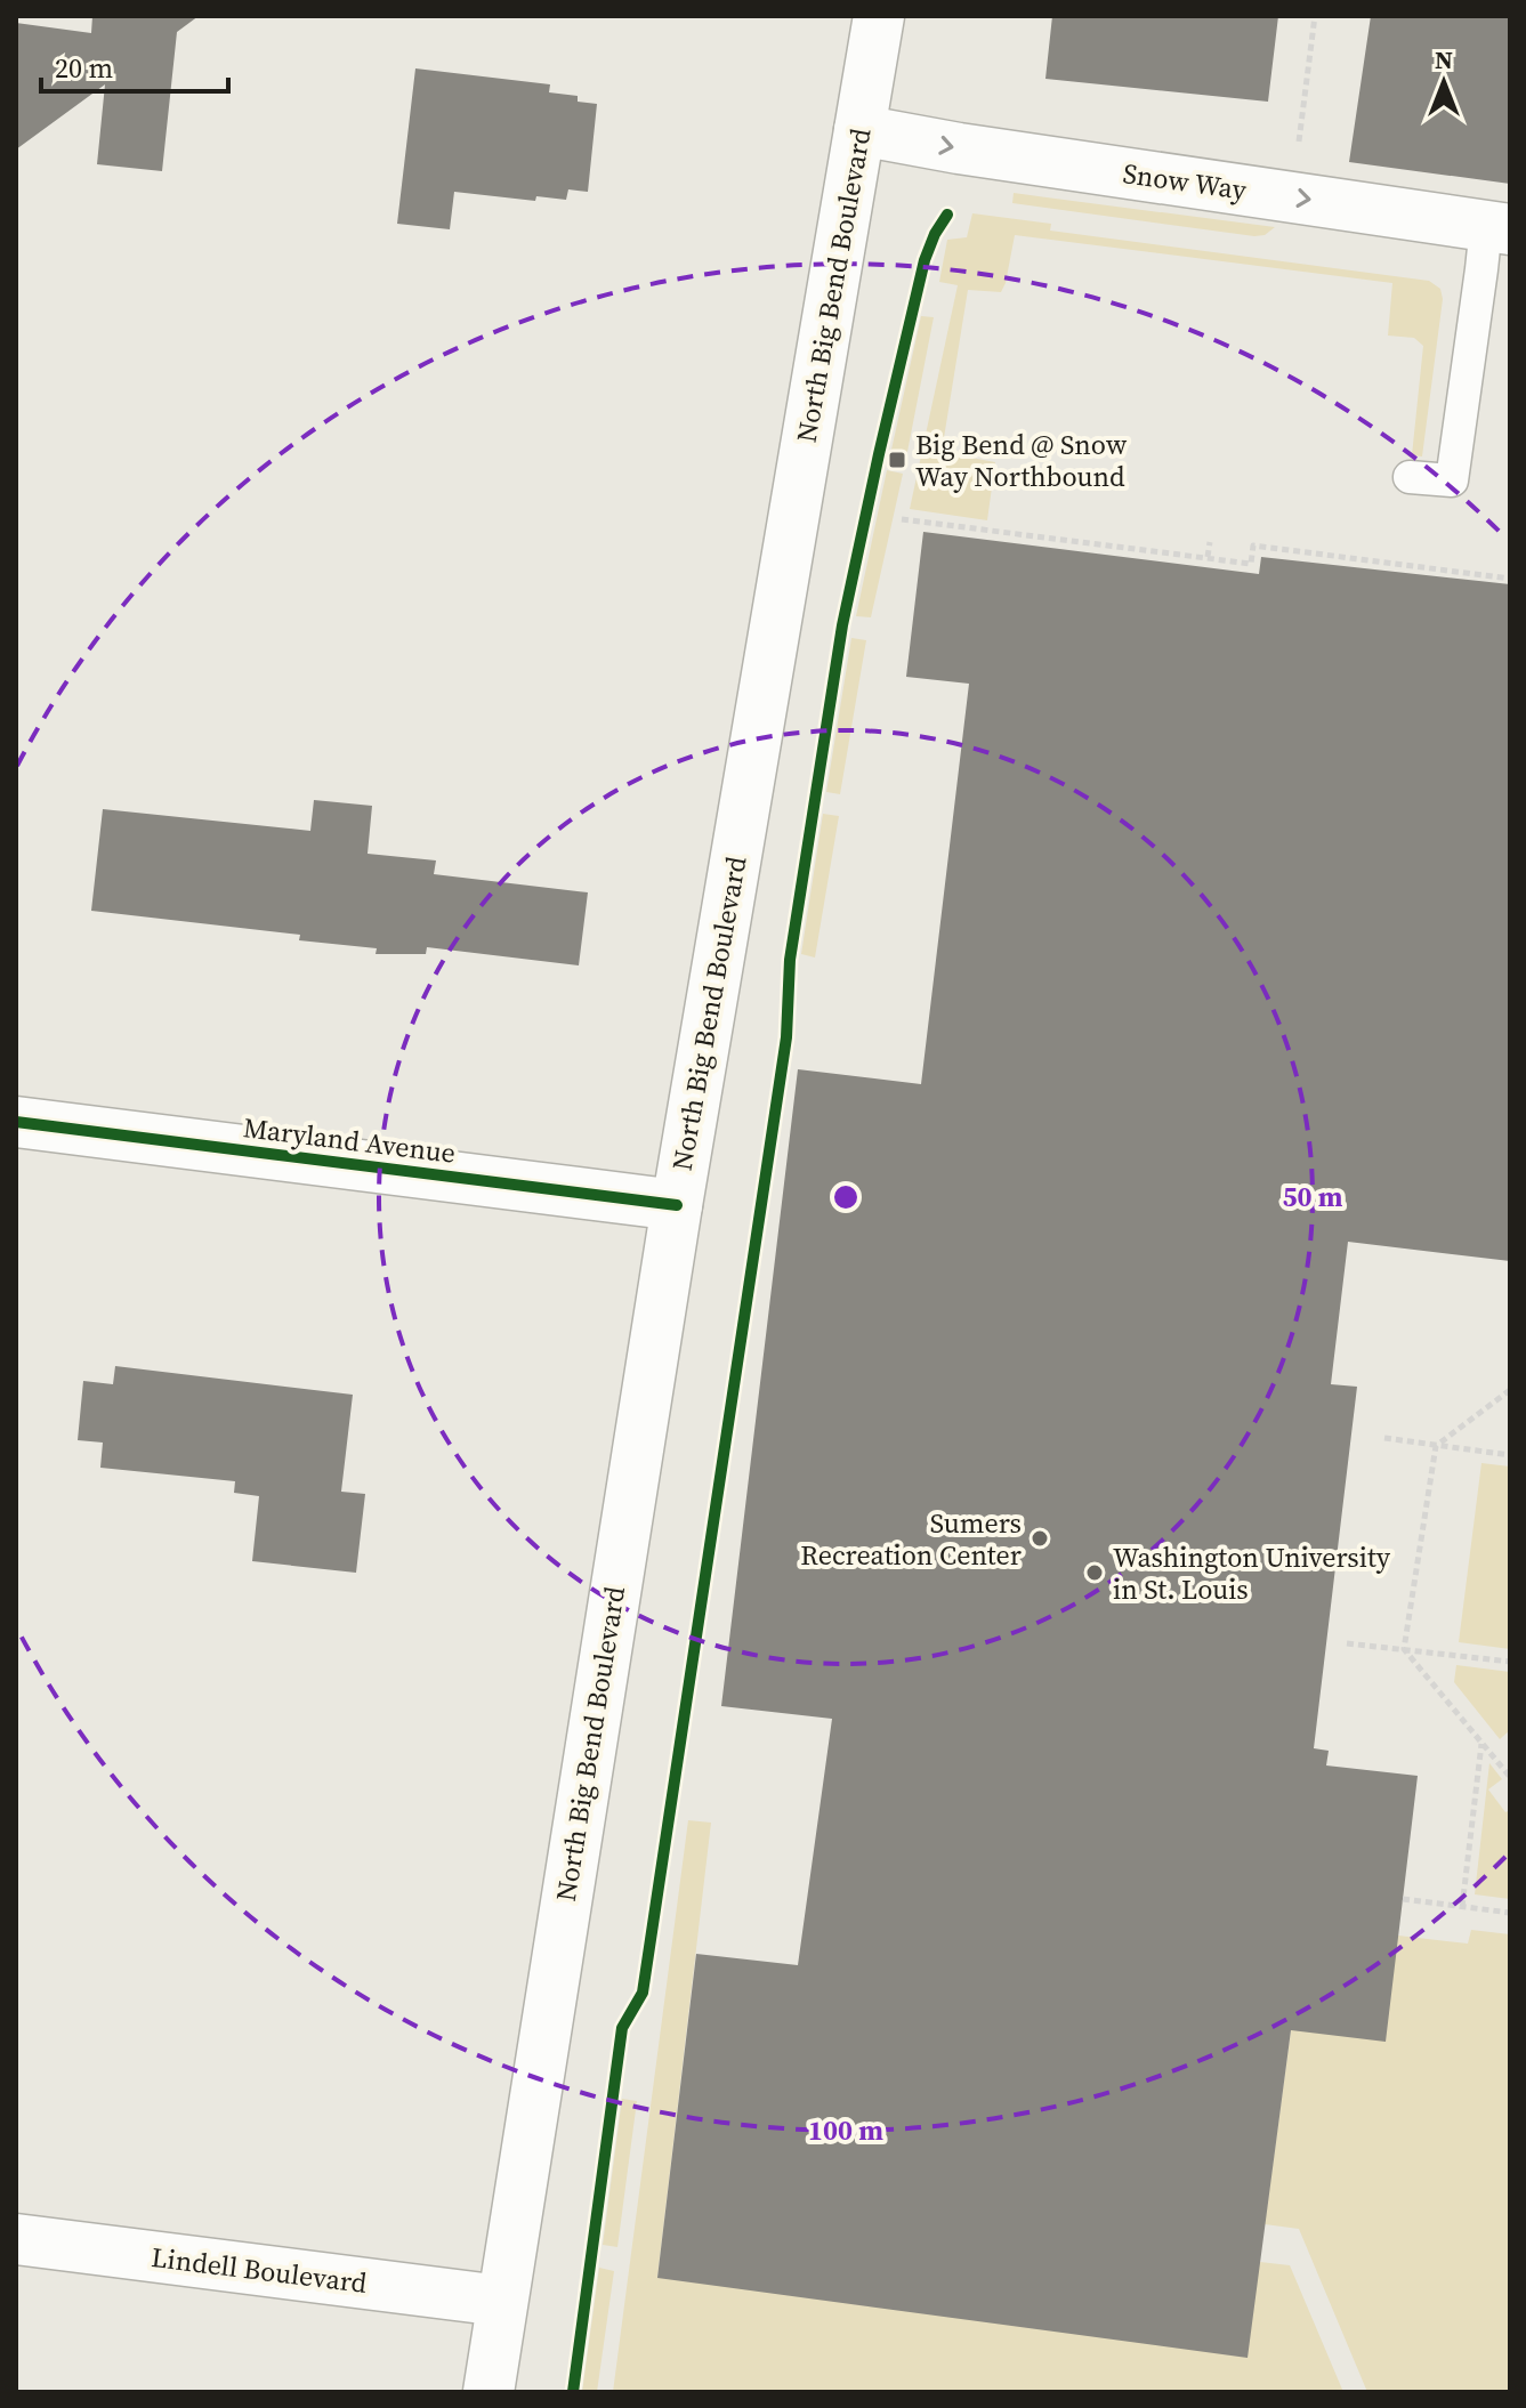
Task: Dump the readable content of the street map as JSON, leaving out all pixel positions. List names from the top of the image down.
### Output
{
  "streets": {
    "main road": [
      "Snow Way",
      "North Big Bend Boulevard",
      "Maryland Avenue",
      "Lindell Boulevard"
    ]
  },
  "crossings": [
    ["Snow Way", "North Big Bend Boulevard"],
    ["North Big Bend Boulevard", "Maryland Avenue"],
    ["North Big Bend Boulevard", "Lindell Boulevard"]
  ],
  "one_way": ["Snow Way"],
  "places": {
    "transit": ["Big Bend @ Snow Way Northbound"],
    "other": ["Sumers Recreation Center", "Washington University in St. Louis"]
  },
  "scale_bar": "20 m",
  "north": "top",
  "rings": ["50 m", "100 m"]
}
